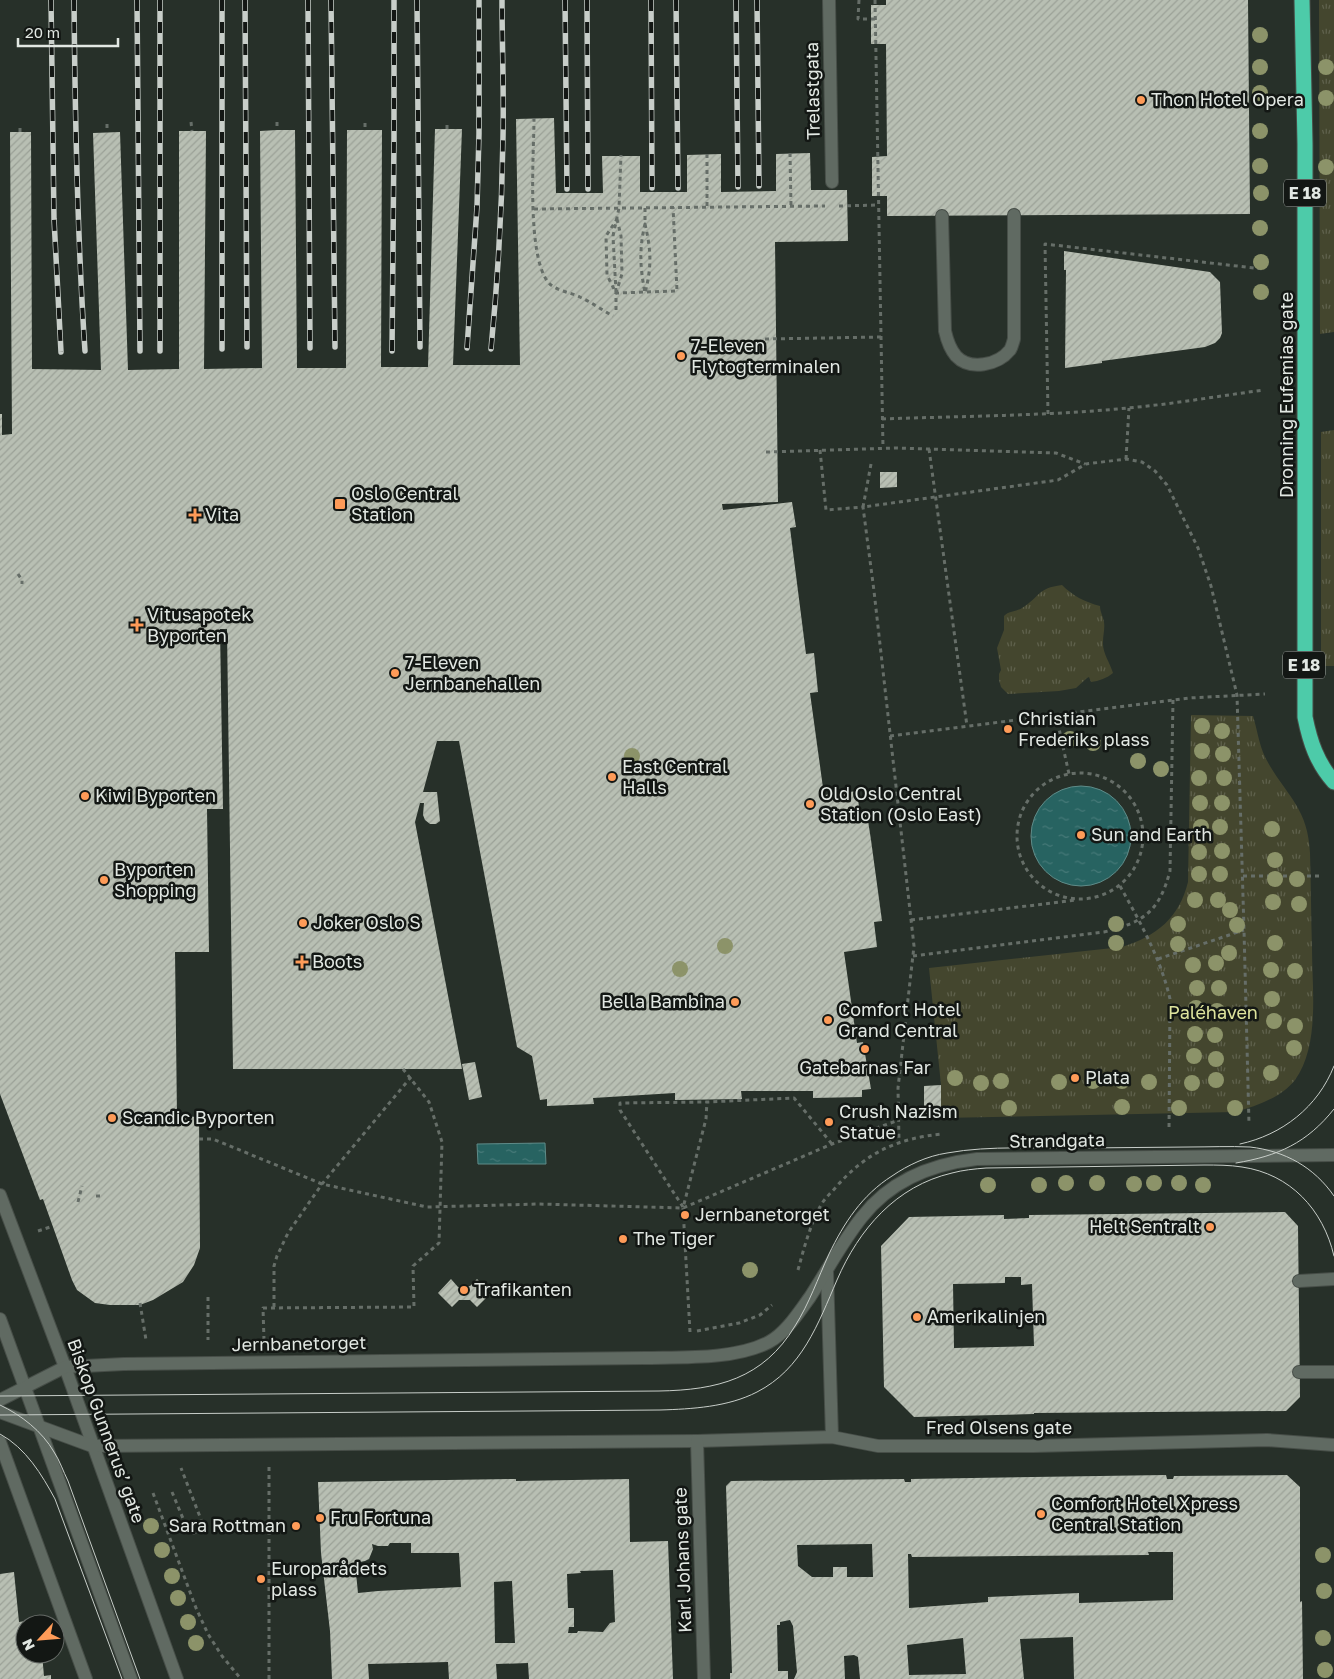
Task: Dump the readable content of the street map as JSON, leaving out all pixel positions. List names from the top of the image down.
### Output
{
  "streets": {
    "highway": ["E 18", "Dronning Eufemias gate"],
    "street": [
      "Trelastgata",
      "Strandgata",
      "Jernbanetorget",
      "Fred Olsens gate",
      "Biskop Gunnerus’ gate",
      "Karl Johans gate"
    ]
  },
  "crossings": [
    ["Strandgata", "Jernbanetorget"],
    ["Jernbanetorget", "Biskop Gunnerus’ gate"]
  ],
  "parks": ["Paléhaven"],
  "places": {
    "other": [
      "Thon Hotel Opera",
      "7-Eleven Flytogterminalen",
      "7-Eleven Jernbanehallen",
      "Christian Frederiks plass",
      "East Central Halls",
      "Kiwi Byporten",
      "Old Oslo Central Station (Oslo East)",
      "Sun and Earth",
      "Byporten Shopping",
      "Joker Oslo S",
      "Bella Bambina",
      "Comfort Hotel Grand Central",
      "Gatebarnas Far",
      "Plata",
      "Scandic Byporten",
      "Crush Nazism Statue",
      "Jernbanetorget",
      "Helt Sentralt",
      "The Tiger",
      "Trafikanten",
      "Amerikalinjen",
      "Comfort Hotel Xpress Central Station",
      "Fru Fortuna",
      "Sara Rottman",
      "Europarådets plass"
    ],
    "transit": ["Oslo Central Station"],
    "health": ["Vita", "Vitusapotek Byporten", "Boots"]
  },
  "scale_bar": "20 m",
  "north": "bottom left"
}
